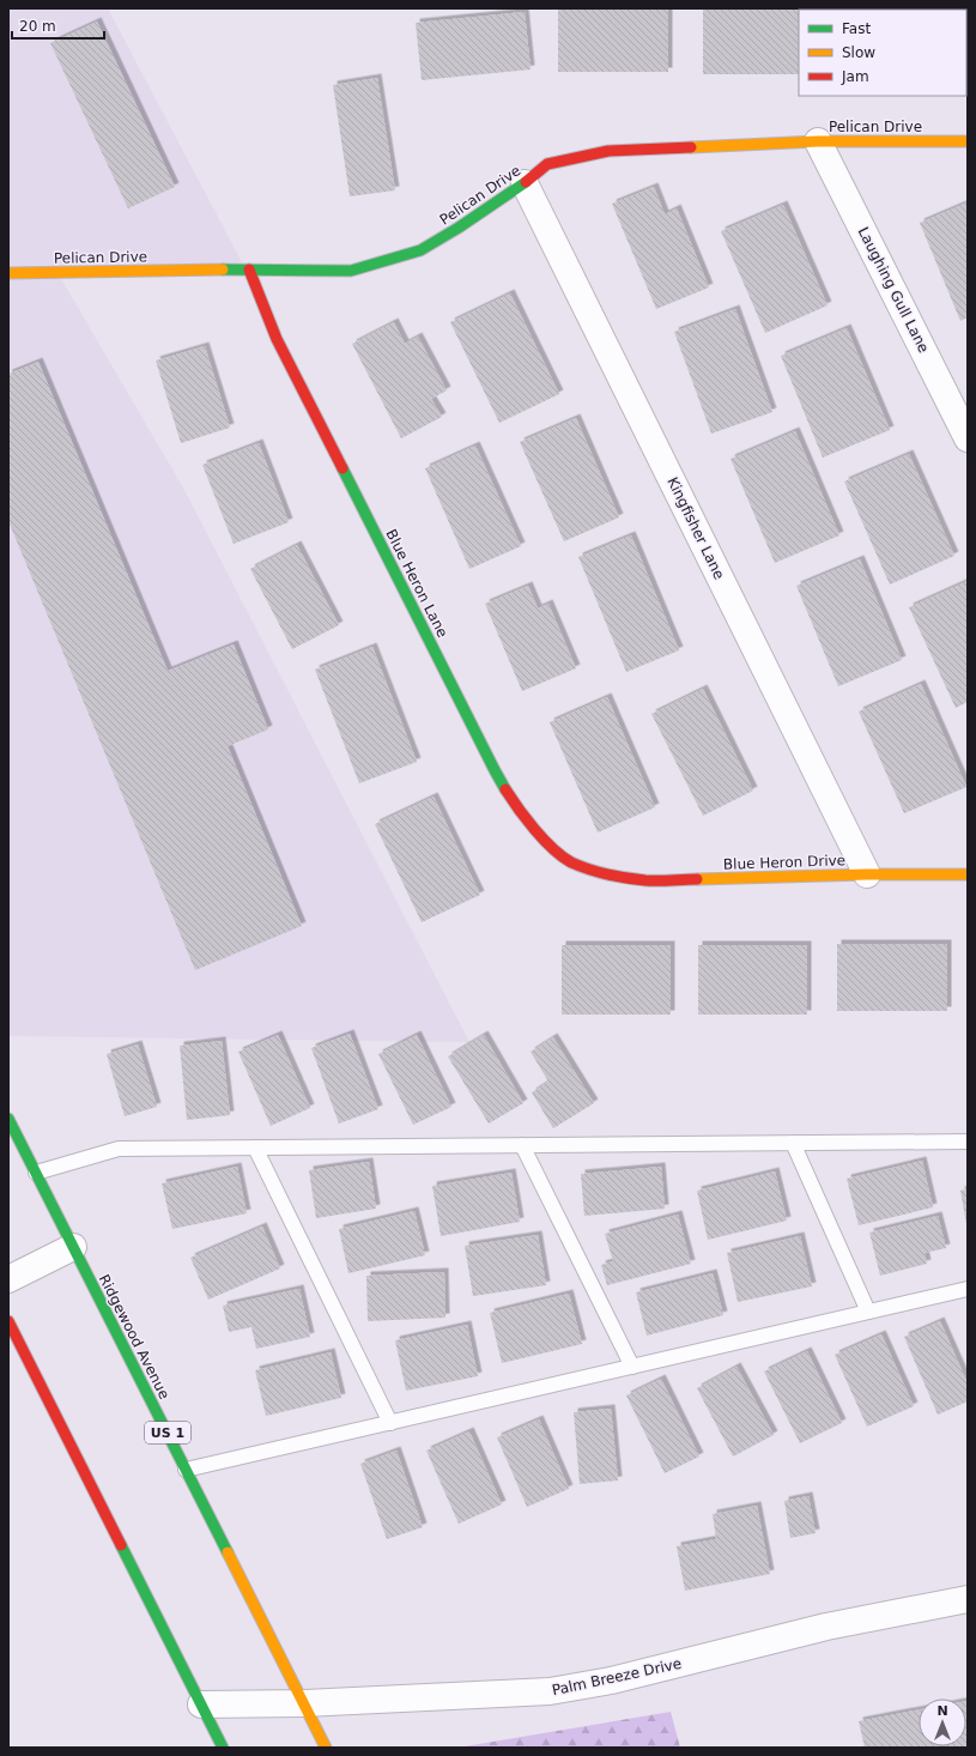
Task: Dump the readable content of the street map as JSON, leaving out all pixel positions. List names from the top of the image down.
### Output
{
  "streets": {
    "street": [
      "Pelican Drive",
      "Laughing Gull Lane",
      "Kingfisher Lane",
      "Blue Heron Lane",
      "Blue Heron Drive",
      "Ridgewood Avenue",
      "US 1",
      "Palm Breeze Drive"
    ]
  },
  "crossings": [
    ["Pelican Drive", "Laughing Gull Lane"],
    ["Pelican Drive", "Kingfisher Lane"],
    ["Pelican Drive", "Blue Heron Lane"],
    ["Kingfisher Lane", "Blue Heron Drive"],
    ["Blue Heron Lane", "Blue Heron Drive"],
    ["Ridgewood Avenue", "Palm Breeze Drive"]
  ],
  "legend": ["Fast", "Slow", "Jam"],
  "scale_bar": "20 m",
  "north": "top"
}
